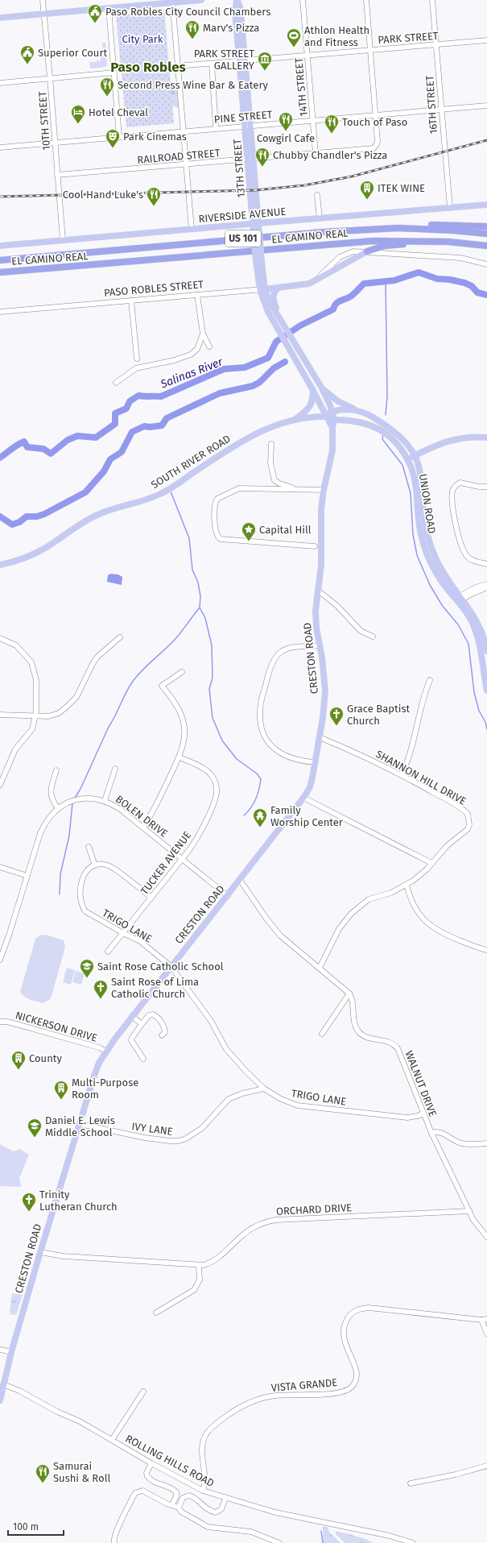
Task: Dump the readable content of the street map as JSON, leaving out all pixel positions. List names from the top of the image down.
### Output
{
  "streets": {
    "highway": ["EL CAMINO REAL", "US 101"],
    "main road": [
      "13TH STREET",
      "RIVERSIDE AVENUE",
      "PASO ROBLES STREET",
      "SOUTH RIVER ROAD",
      "UNION ROAD",
      "CRESTON ROAD"
    ],
    "street": [
      "PARK STREET",
      "14TH STREET",
      "16TH STREET",
      "PINE STREET",
      "10TH STREET",
      "RAILROAD STREET",
      "SHANNON HILL DRIVE",
      "BOLEN DRIVE",
      "TUCKER AVENUE",
      "TRIGO LANE",
      "NICKERSON DRIVE",
      "WALNUT DRIVE",
      "IVY LANE",
      "ORCHARD DRIVE",
      "VISTA GRANDE",
      "ROLLING HILLS ROAD"
    ]
  },
  "crossings": [
    ["PARK STREET", "14TH STREET"],
    ["PARK STREET", "16TH STREET"],
    ["PARK STREET", "13TH STREET"],
    ["14TH STREET", "PINE STREET"],
    ["14TH STREET", "RAILROAD STREET"],
    ["16TH STREET", "PINE STREET"],
    ["16TH STREET", "RIVERSIDE AVENUE"],
    ["PINE STREET", "10TH STREET"],
    ["PINE STREET", "RAILROAD STREET"],
    ["PINE STREET", "13TH STREET"],
    ["10TH STREET", "RAILROAD STREET"],
    ["10TH STREET", "RIVERSIDE AVENUE"],
    ["RAILROAD STREET", "13TH STREET"],
    ["13TH STREET", "RIVERSIDE AVENUE"],
    ["13TH STREET", "PASO ROBLES STREET"],
    ["13TH STREET", "SOUTH RIVER ROAD"],
    ["13TH STREET", "CRESTON ROAD"],
    ["SOUTH RIVER ROAD", "CRESTON ROAD"],
    ["UNION ROAD", "CRESTON ROAD"],
    ["CRESTON ROAD", "SHANNON HILL DRIVE"],
    ["CRESTON ROAD", "BOLEN DRIVE"],
    ["CRESTON ROAD", "TRIGO LANE"],
    ["CRESTON ROAD", "NICKERSON DRIVE"],
    ["CRESTON ROAD", "IVY LANE"],
    ["CRESTON ROAD", "ORCHARD DRIVE"],
    ["CRESTON ROAD", "ROLLING HILLS ROAD"],
    ["BOLEN DRIVE", "TUCKER AVENUE"],
    ["TUCKER AVENUE", "TRIGO LANE"],
    ["TRIGO LANE", "WALNUT DRIVE"],
    ["TRIGO LANE", "IVY LANE"],
    ["WALNUT DRIVE", "ORCHARD DRIVE"],
    ["VISTA GRANDE", "ROLLING HILLS ROAD"]
  ],
  "districts": ["Paso Robles"],
  "water": ["Salinas River"],
  "parks": ["City Park"],
  "places": {
    "public building": ["Paso Robles City Council Chambers", "Superior Court"],
    "restaurant": [
      "Marv's Pizza",
      "Second Press Wine Bar & Eatery",
      "Cowgirl Cafe",
      "Touch of Paso",
      "Chubby Chandler's Pizza",
      "Cool Hand Luke's",
      "Samurai Sushi & Roll"
    ],
    "sports": ["Athlon Health and Fitness"],
    "museum": ["PARK STREET GALLERY"],
    "hotel": ["Hotel Cheval"],
    "theatre": ["Park Cinemas"],
    "building": ["ITEK WINE", "County", "Multi-Purpose Room"],
    "place": ["Capital Hill"],
    "church": ["Grace Baptist Church", "Saint Rose of Lima Catholic Church", "Trinity Lutheran Church"],
    "temple": ["Family Worship Center"],
    "school or university": ["Saint Rose Catholic School", "Daniel E. Lewis Middle School"]
  },
  "scale_bar": "100 m"
}
